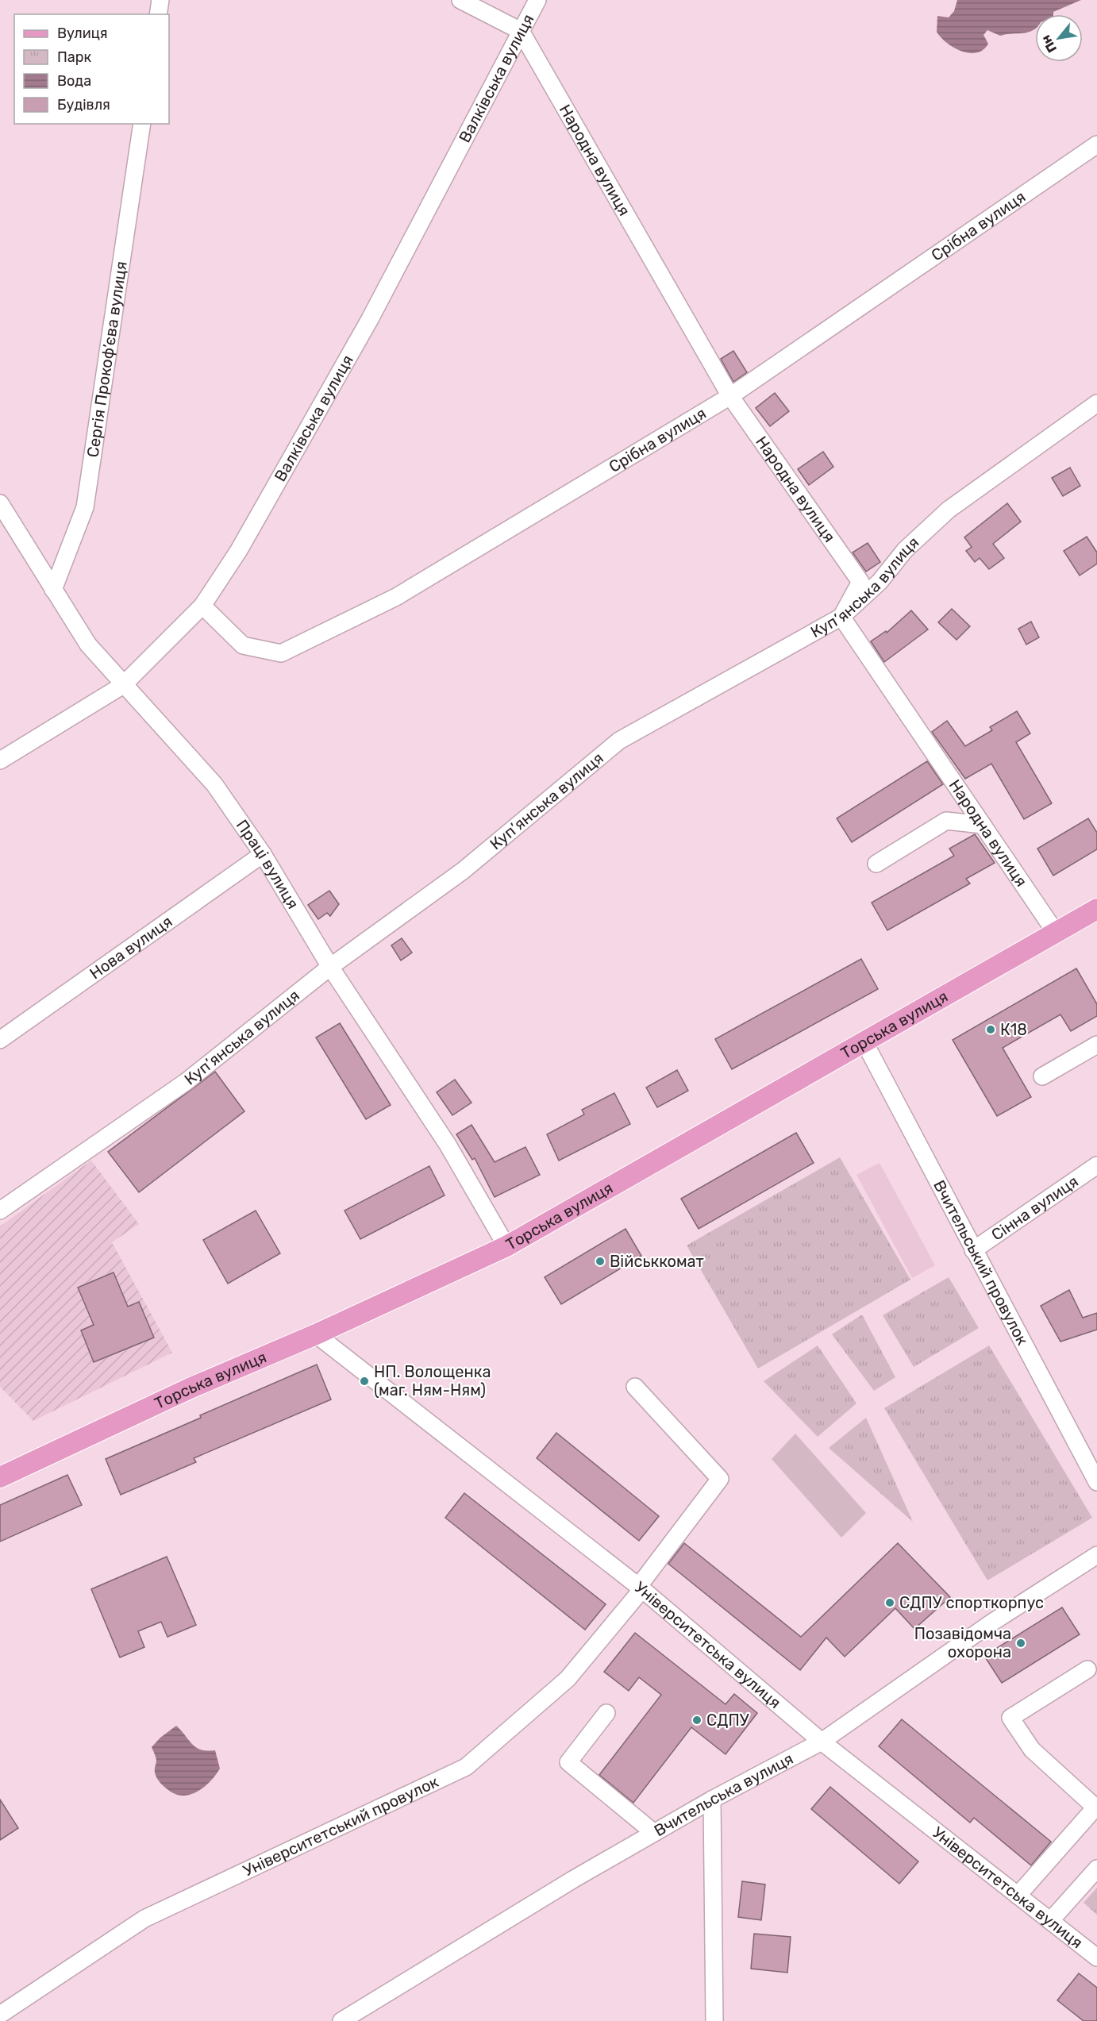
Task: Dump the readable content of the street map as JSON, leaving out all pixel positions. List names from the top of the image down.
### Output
{
  "streets": {
    "main road": ["Торська вулиця"],
    "street": [
      "Валківська вулиця",
      "Народна вулиця",
      "Срібна вулиця",
      "Сергія Прокоф’єва вулиця",
      "Куп’янська вулиця",
      "Праці вулиця",
      "Нова вулиця",
      "Сінна вулиця",
      "Вчительський провулок",
      "Університетська вулиця",
      "Вчительська вулиця",
      "Університетський провулок"
    ]
  },
  "crossings": [
    ["Валківська вулиця", "Народна вулиця"],
    ["Валківська вулиця", "Срібна вулиця"],
    ["Валківська вулиця", "Праці вулиця"],
    ["Народна вулиця", "Срібна вулиця"],
    ["Народна вулиця", "Куп’янська вулиця"],
    ["Народна вулиця", "Торська вулиця"],
    ["Сергія Прокоф’єва вулиця", "Праці вулиця"],
    ["Куп’янська вулиця", "Праці вулиця"],
    ["Праці вулиця", "Нова вулиця"],
    ["Праці вулиця", "Торська вулиця"],
    ["Торська вулиця", "Вчительський провулок"],
    ["Торська вулиця", "Університетська вулиця"],
    ["Сінна вулиця", "Вчительський провулок"],
    ["Університетська вулиця", "Вчительська вулиця"],
    ["Університетська вулиця", "Університетський провулок"]
  ],
  "places": [
    "К18",
    "Військкомат",
    "НП. Волощенка (маг. Ням-Ням)",
    "СДПУ спорткорпус",
    "Позавідомча охорона",
    "СДПУ"
  ],
  "legend": [
    "Вулиця",
    "Парк",
    "Вода",
    "Будівля"
  ],
  "north": "bottom left"
}
